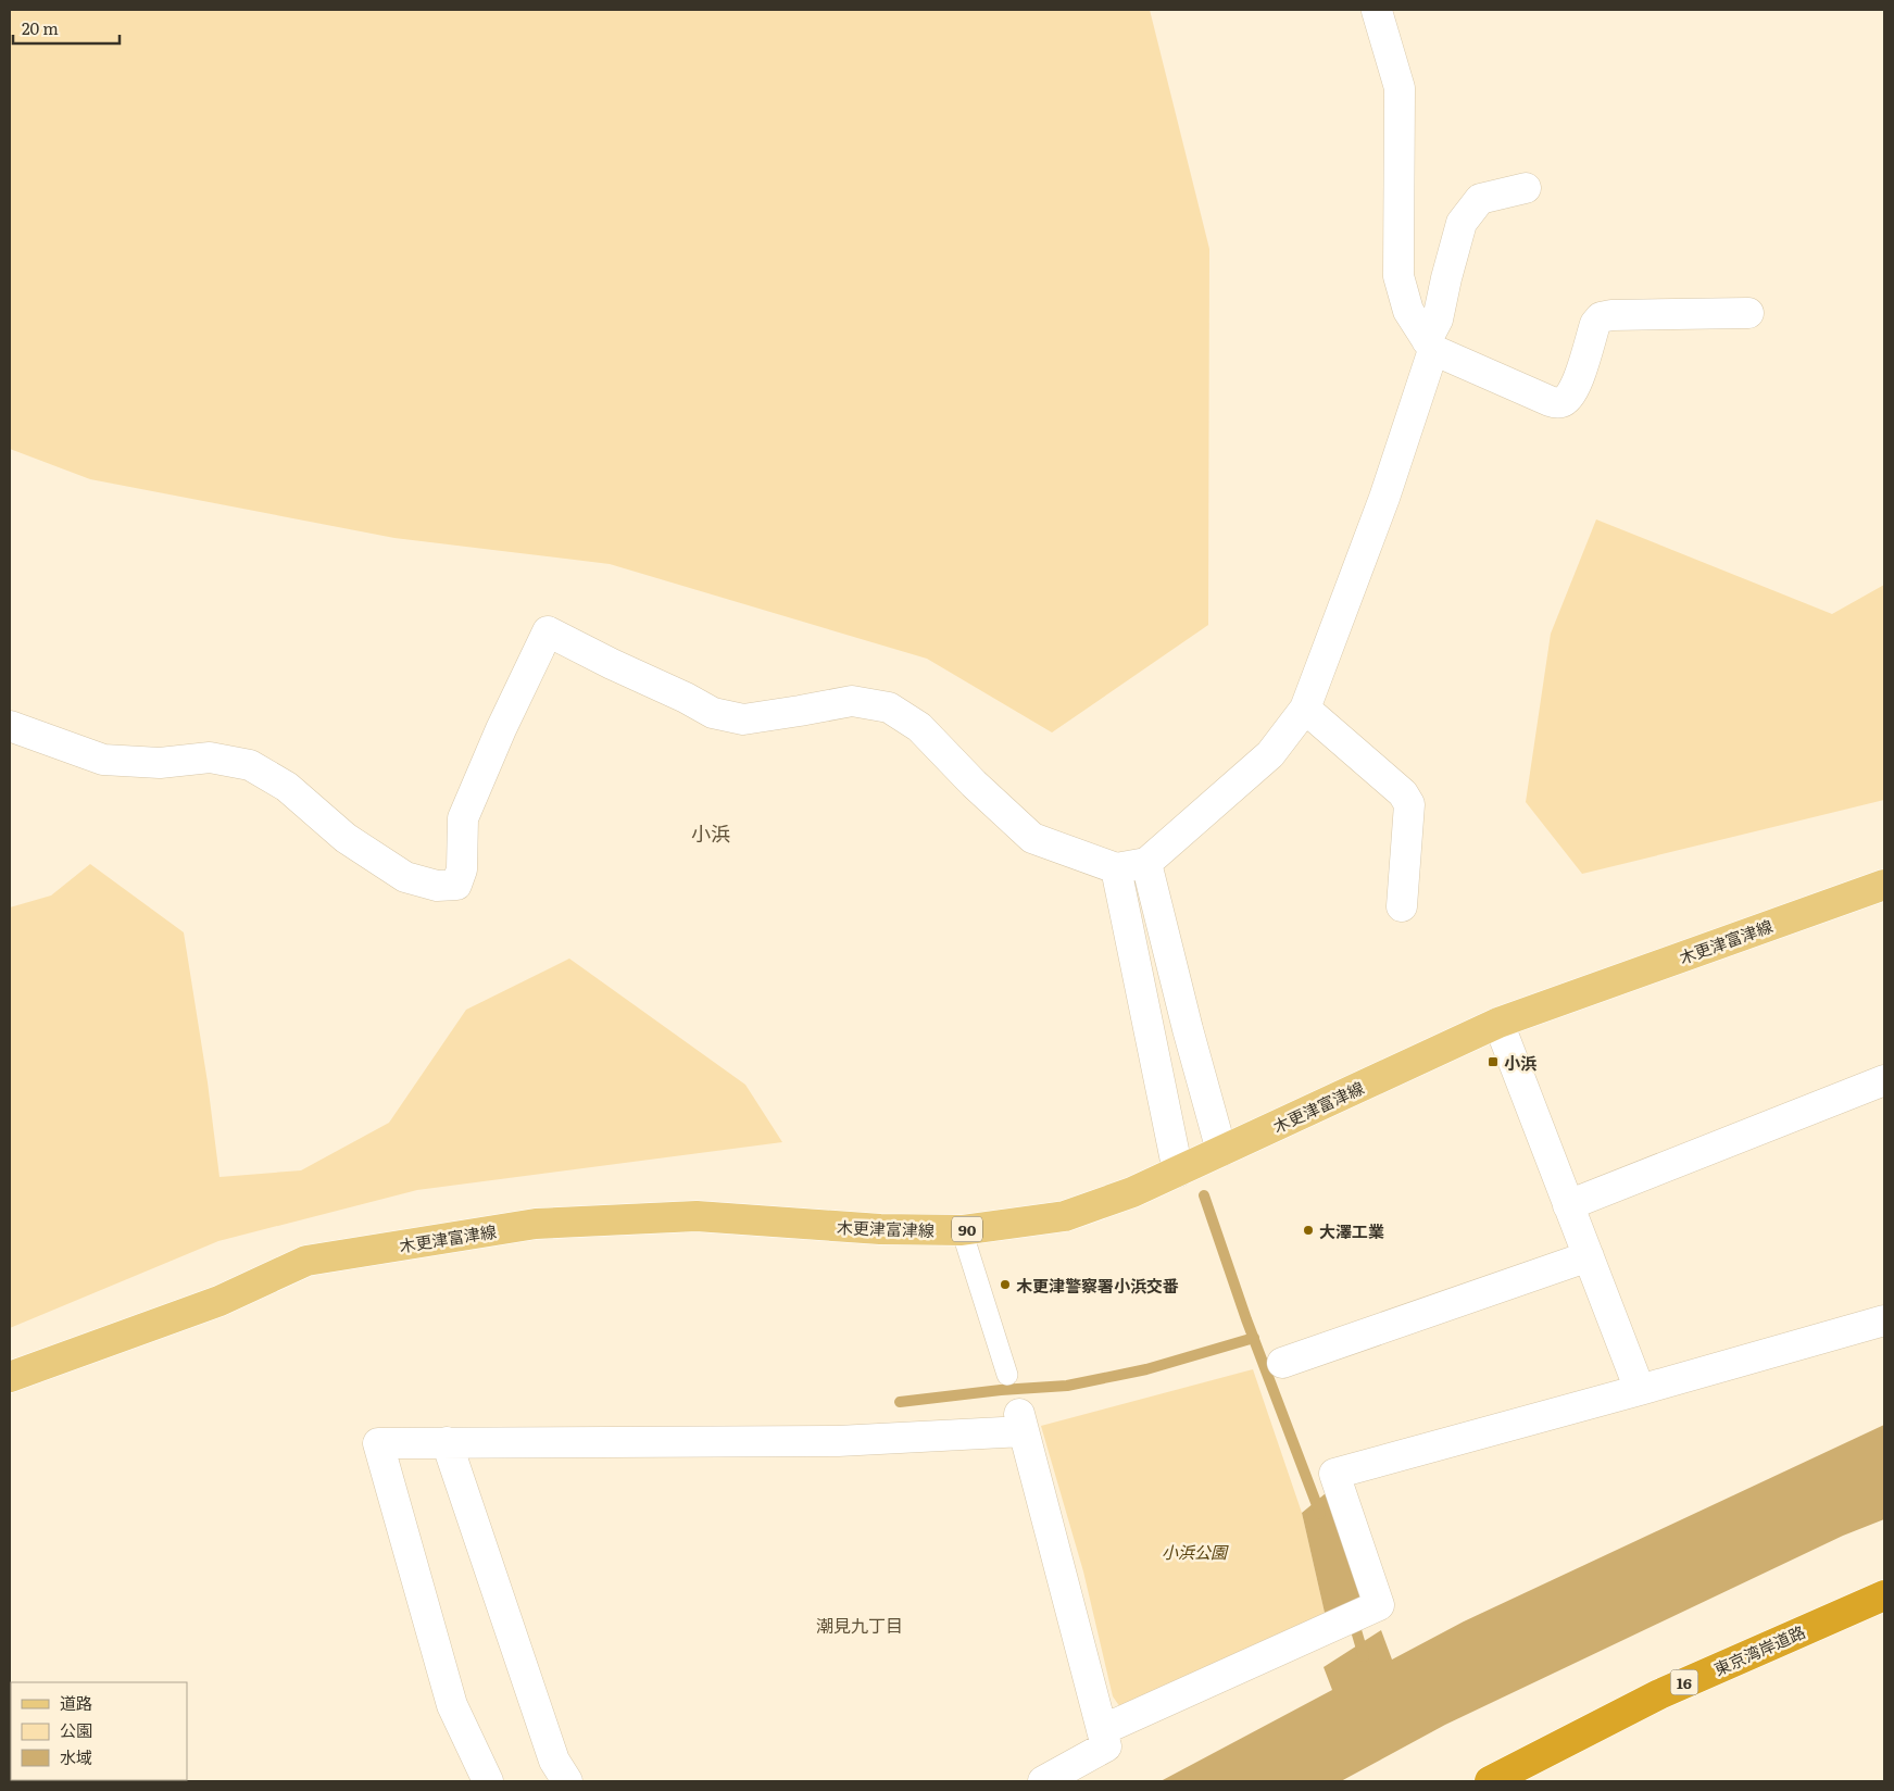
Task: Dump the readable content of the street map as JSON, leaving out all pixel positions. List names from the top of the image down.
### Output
{
  "streets": {
    "highway": ["東京湾岸道路", "16"],
    "main road": ["木更津富津線", "90"]
  },
  "districts": ["小浜", "潮見九丁目"],
  "parks": ["小浜公園"],
  "places": {
    "transit": ["小浜"],
    "other": ["大澤工業", "木更津警察署小浜交番"]
  },
  "legend": ["道路", "公園", "水域"],
  "scale_bar": "20 m"
}
